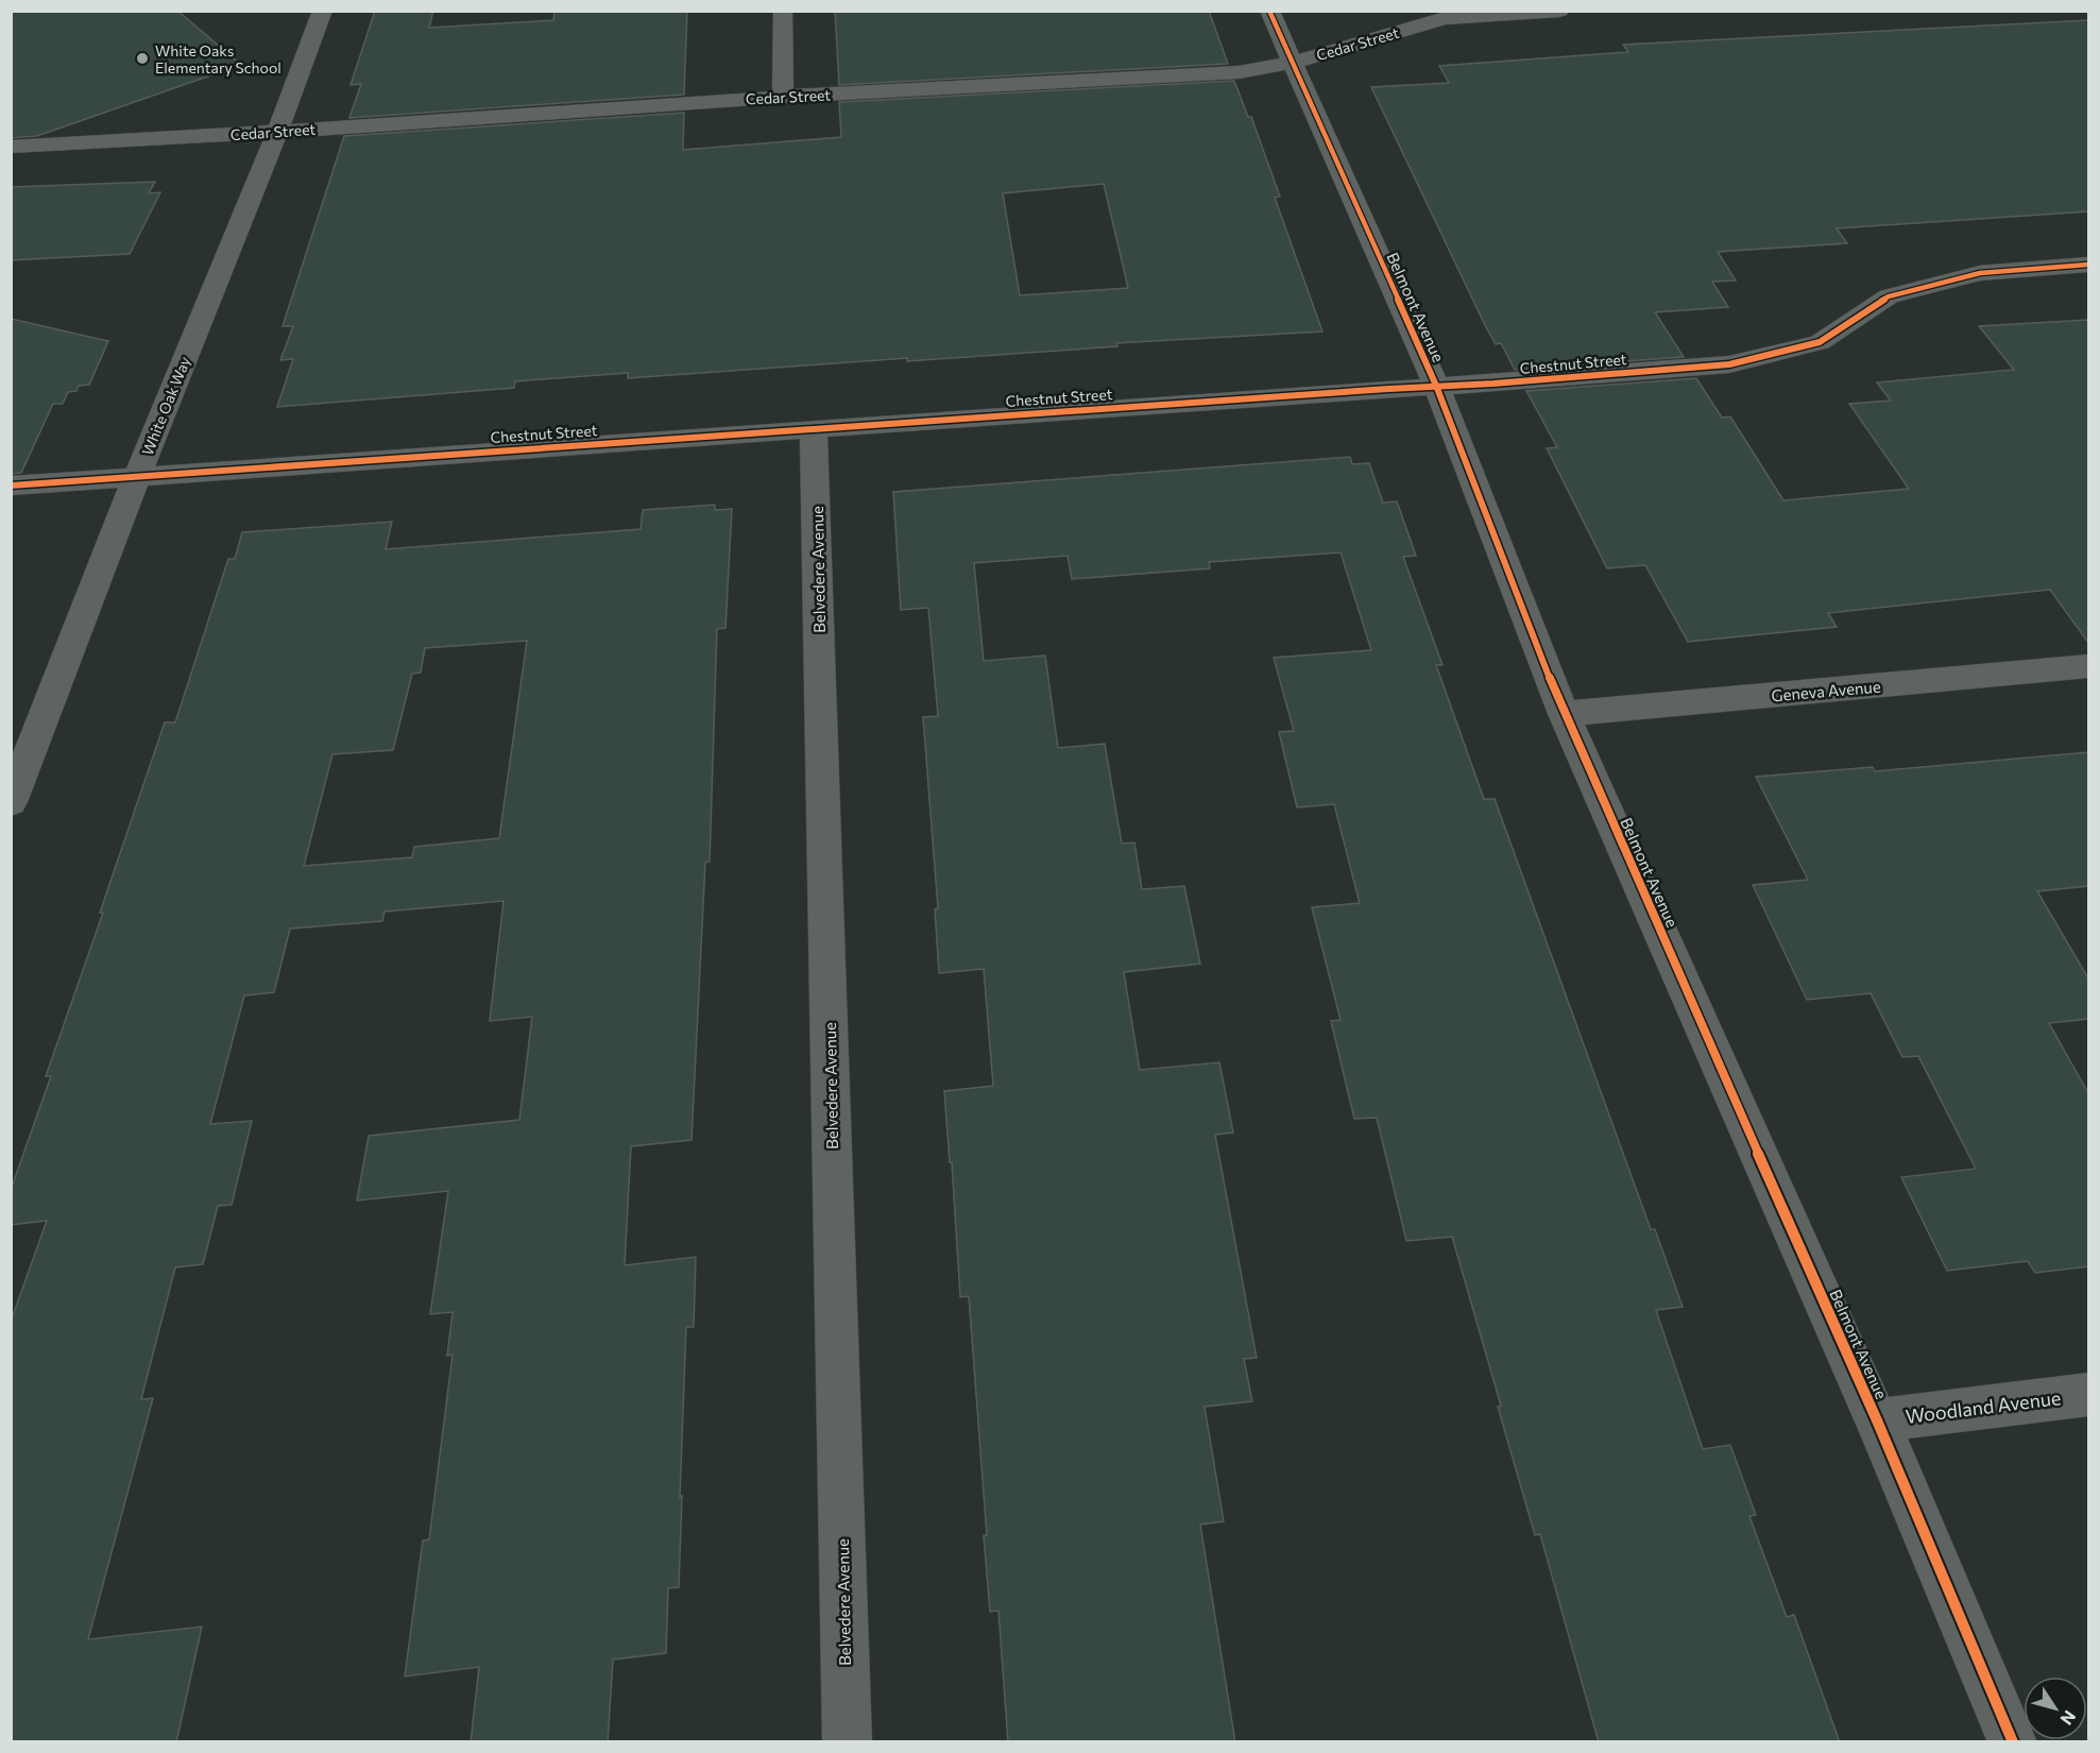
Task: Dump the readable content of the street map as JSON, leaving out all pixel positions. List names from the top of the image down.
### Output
{
  "streets": {
    "street": [
      "Cedar Street",
      "Belmont Avenue",
      "Chestnut Street",
      "White Oak Way",
      "Belvedere Avenue",
      "Geneva Avenue",
      "Woodland Avenue"
    ]
  },
  "crossings": [
    ["Cedar Street", "Belmont Avenue"],
    ["Cedar Street", "White Oak Way"],
    ["Belmont Avenue", "Chestnut Street"],
    ["Belmont Avenue", "Geneva Avenue"],
    ["Belmont Avenue", "Woodland Avenue"],
    ["Chestnut Street", "White Oak Way"],
    ["Chestnut Street", "Belvedere Avenue"]
  ],
  "places": ["White Oaks Elementary School"],
  "north": "bottom right"
}
